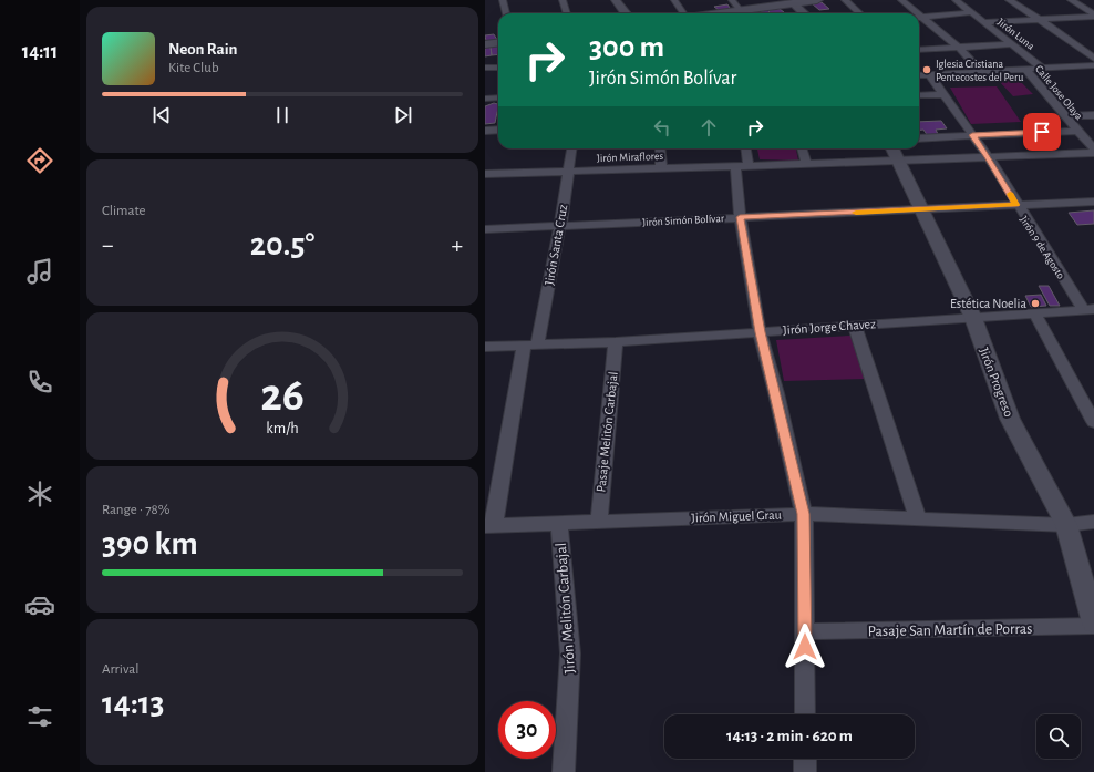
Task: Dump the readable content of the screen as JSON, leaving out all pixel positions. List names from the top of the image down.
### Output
{
  "streets": {
    "street": [
      "Jirón Luna",
      "Calle Jose Olaya",
      "Jirón Miraflores",
      "Jirón Simón Bolívar",
      "Jirón Santa Cruz",
      "Jirón 9 de Agosto",
      "Jirón Jorge Chavez",
      "Jirón Progreso",
      "Pasaje Melitón Carbajal",
      "Jirón Miguel Grau",
      "Jirón Melitón Carbajal",
      "Pasaje San Martín de Porras"
    ]
  },
  "crossings": [
    ["Calle Jose Olaya", "Jirón Miraflores"],
    ["Jirón Miraflores", "Jirón Santa Cruz"],
    ["Jirón Miraflores", "Jirón 9 de Agosto"],
    ["Jirón Miraflores", "Jirón Progreso"],
    ["Jirón Simón Bolívar", "Jirón Santa Cruz"],
    ["Jirón Simón Bolívar", "Jirón 9 de Agosto"],
    ["Jirón Simón Bolívar", "Jirón Progreso"],
    ["Jirón Santa Cruz", "Jirón Jorge Chavez"],
    ["Jirón Santa Cruz", "Jirón Miguel Grau"],
    ["Jirón 9 de Agosto", "Jirón Jorge Chavez"],
    ["Jirón Jorge Chavez", "Jirón Progreso"],
    ["Jirón Jorge Chavez", "Pasaje Melitón Carbajal"],
    ["Jirón Progreso", "Jirón Miguel Grau"],
    ["Pasaje Melitón Carbajal", "Jirón Miguel Grau"],
    ["Jirón Miguel Grau", "Jirón Melitón Carbajal"]
  ],
  "places": ["Iglesia Cristiana Pentecostes del Peru", "Estética Noelia"],
  "page": {
    "tabs": "14:11",
    "turn": ["300 m", "Jirón Simón Bolívar"],
    "song": ["Neon Rain", "Kite Club"],
    "tile": [
      "Climate",
      ["Range · 78%", "390 km"],
      ["Arrival", "14:13"]
    ],
    "heat": ["−", "20.5°", "+"],
    "limit": "30",
    "trip": "14:13 · 2 min · 620 m",
    "gauge": ["26", "km/h"]
  }
}
